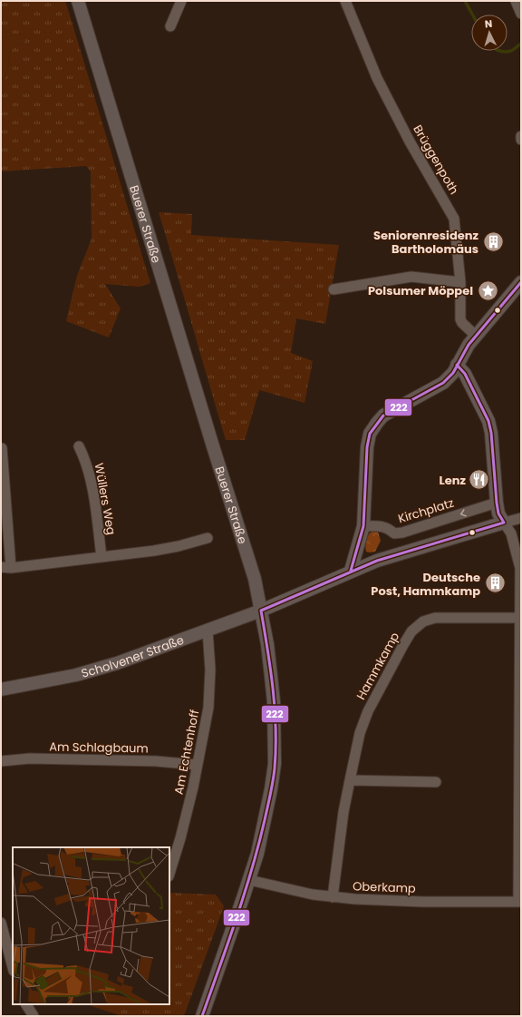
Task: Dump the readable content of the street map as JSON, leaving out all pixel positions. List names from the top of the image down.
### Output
{
  "streets": {
    "main road": ["Buerer Straße", "Scholvener Straße"],
    "street": [
      "Brüggenpoth",
      "Wüllers Weg",
      "Kirchplatz",
      "Hammkamp",
      "Am Schlagbaum",
      "Am Echtenhoff",
      "Oberkamp"
    ]
  },
  "crossings": [
    ["Buerer Straße", "Scholvener Straße"],
    ["Buerer Straße", "Oberkamp"],
    ["Scholvener Straße", "Am Echtenhoff"],
    ["Hammkamp", "Oberkamp"],
    ["Am Schlagbaum", "Am Echtenhoff"]
  ],
  "one_way": ["Kirchplatz"],
  "places": {
    "building": ["Seniorenresidenz Bartholomäus", "Deutsche Post, Hammkamp"],
    "place": ["Polsumer Möppel"],
    "restaurant": ["Lenz"]
  },
  "lines": ["transit line 222"],
  "north": "top"
}
